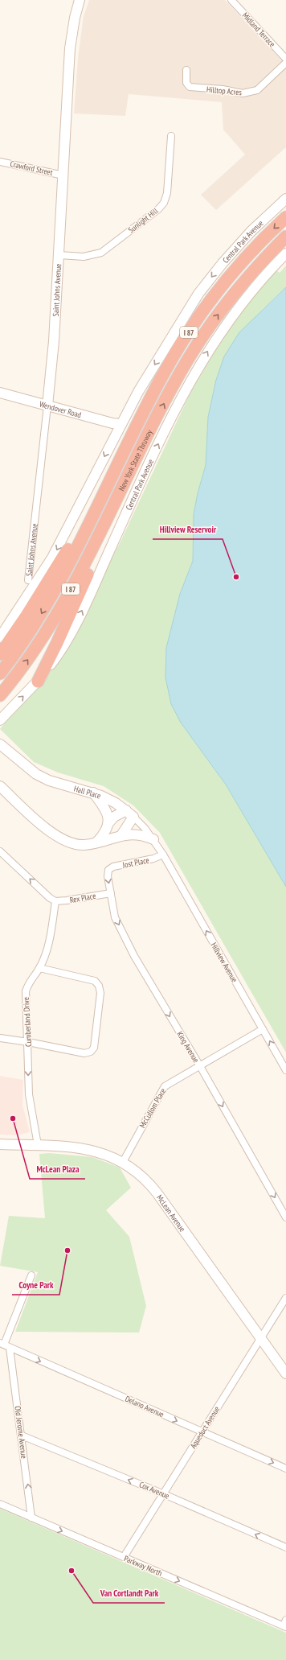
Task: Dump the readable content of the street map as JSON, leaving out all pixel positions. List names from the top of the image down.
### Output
{
  "streets": {
    "highway": ["I 87", "New York State Thruway"],
    "main road": [
      "Central Park Avenue",
      "Saint Johns Avenue",
      "Wendover Road",
      "Hall Place",
      "McLean Avenue"
    ],
    "street": [
      "Midland Terrace",
      "Hilltop Acres",
      "Crawford Street",
      "Sunlight Hill",
      "Jost Place",
      "Rex Place",
      "Hillview Avenue",
      "Cumberland Drive",
      "King Avenue",
      "McCullom Place",
      "Delano Avenue",
      "Aqueduct Avenue",
      "Old Jerome Avenue",
      "Cox Avenue",
      "Parkway North"
    ]
  },
  "crossings": [
    ["Crawford Street", "Saint Johns Avenue"],
    ["Sunlight Hill", "Saint Johns Avenue"],
    ["Central Park Avenue", "Wendover Road"],
    ["Saint Johns Avenue", "Wendover Road"],
    ["Hall Place", "Jost Place"],
    ["Hall Place", "Hillview Avenue"],
    ["Jost Place", "Hillview Avenue"],
    ["Jost Place", "King Avenue"],
    ["Rex Place", "Cumberland Drive"],
    ["Rex Place", "King Avenue"],
    ["Hillview Avenue", "McCullom Place"],
    ["Cumberland Drive", "McLean Avenue"],
    ["King Avenue", "McCullom Place"],
    ["McCullom Place", "McLean Avenue"],
    ["McLean Avenue", "Aqueduct Avenue"],
    ["Delano Avenue", "Aqueduct Avenue"],
    ["Delano Avenue", "Old Jerome Avenue"],
    ["Aqueduct Avenue", "Cox Avenue"],
    ["Aqueduct Avenue", "Parkway North"],
    ["Old Jerome Avenue", "Cox Avenue"],
    ["Old Jerome Avenue", "Parkway North"]
  ],
  "one_way": [
    "Hillview Avenue",
    "Cumberland Drive",
    "King Avenue",
    "Delano Avenue",
    "Old Jerome Avenue",
    "Cox Avenue",
    "Parkway North"
  ],
  "places": [
    "Hillview Reservoir",
    "McLean Plaza",
    "Coyne Park",
    "Van Cortlandt Park"
  ]
}
